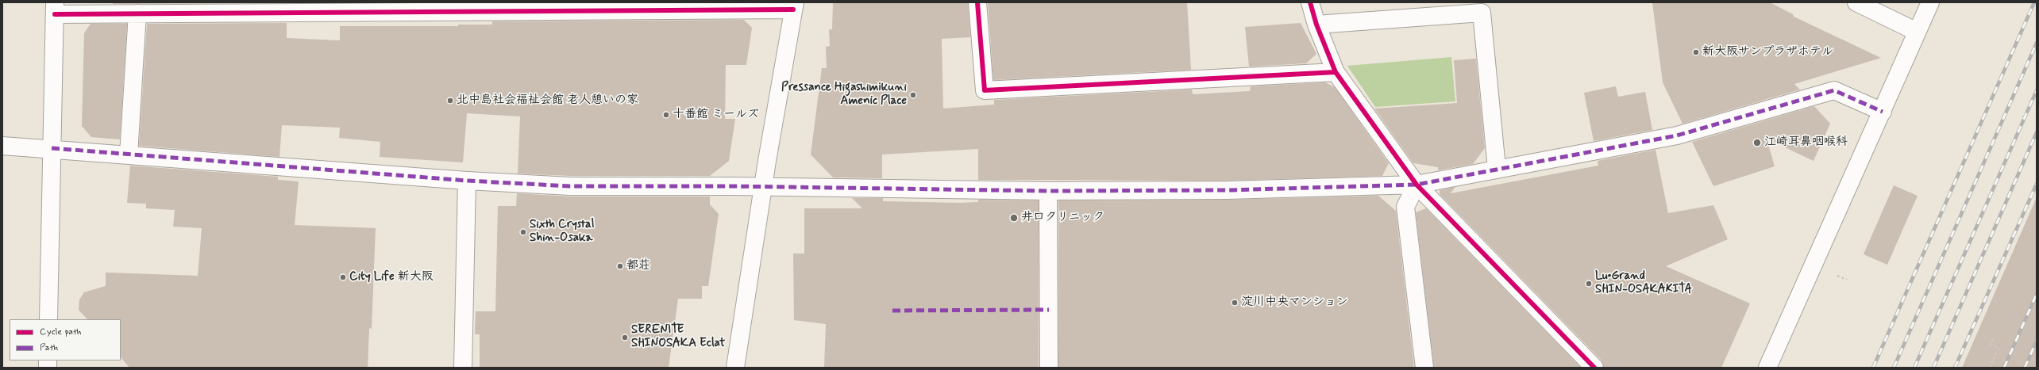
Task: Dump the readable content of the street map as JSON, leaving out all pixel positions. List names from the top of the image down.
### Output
{
  "places": [
    "新大阪サンプラザホテル",
    "Pressance Higashimikuni Amenic Place",
    "北中島社会福祉会館 老人憩いの家",
    "十番館 ミールズ",
    "江崎耳鼻咽喉科",
    "井口クリニック",
    "Sixth Crystal Shin-Osaka",
    "都荘",
    "City Life 新大阪",
    "Lu•Grand SHIN-OSAKAKITA",
    "淀川中央マンション",
    "SERENITE SHINOSAKA Eclat"
  ],
  "legend": ["Cycle path", "Path"]
}
